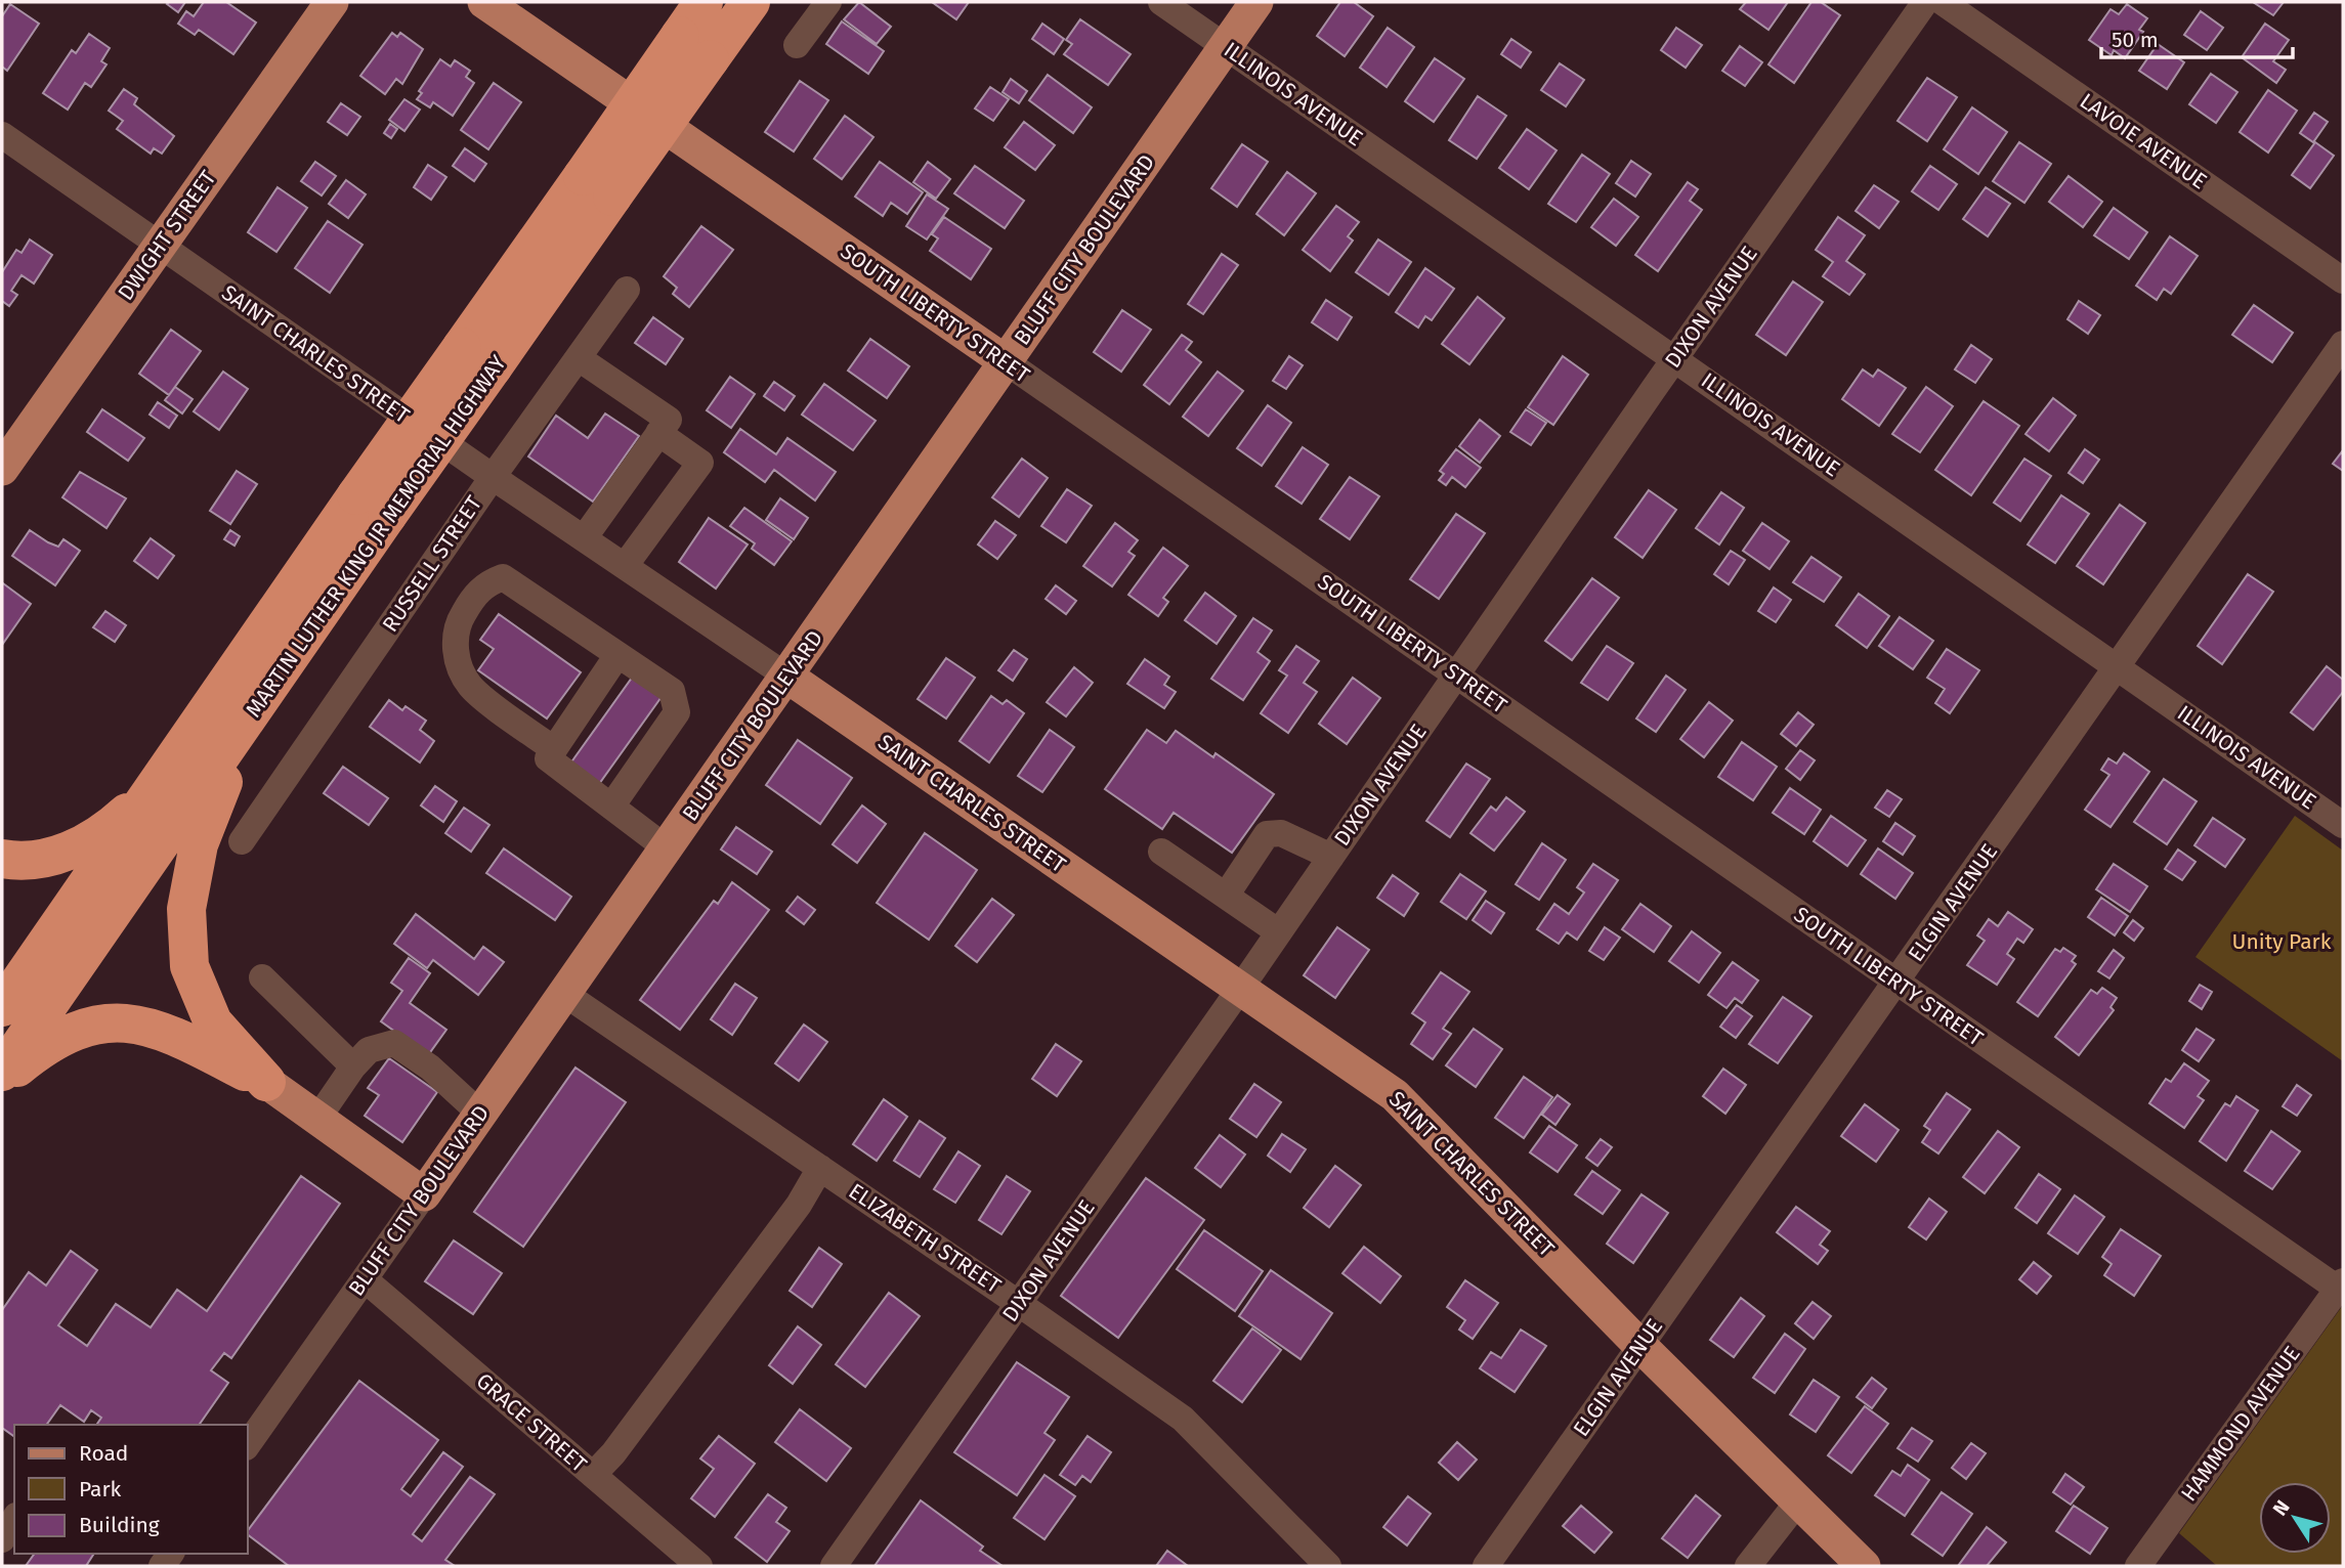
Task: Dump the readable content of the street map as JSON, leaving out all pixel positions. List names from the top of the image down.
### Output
{
  "streets": {
    "highway": ["MARTIN LUTHER KING JR MEMORIAL HIGHWAY"],
    "main road": [
      "DWIGHT STREET",
      "BLUFF CITY BOULEVARD",
      "SOUTH LIBERTY STREET",
      "SAINT CHARLES STREET"
    ],
    "street": [
      "ILLINOIS AVENUE",
      "LAVOIE AVENUE",
      "DIXON AVENUE",
      "RUSSELL STREET",
      "ELGIN AVENUE",
      "ELIZABETH STREET",
      "GRACE STREET",
      "HAMMOND AVENUE"
    ]
  },
  "crossings": [
    ["ILLINOIS AVENUE", "BLUFF CITY BOULEVARD"],
    ["ILLINOIS AVENUE", "DIXON AVENUE"],
    ["ILLINOIS AVENUE", "ELGIN AVENUE"],
    ["DWIGHT STREET", "SAINT CHARLES STREET"],
    ["BLUFF CITY BOULEVARD", "SOUTH LIBERTY STREET"],
    ["BLUFF CITY BOULEVARD", "SAINT CHARLES STREET"],
    ["BLUFF CITY BOULEVARD", "ELIZABETH STREET"],
    ["BLUFF CITY BOULEVARD", "GRACE STREET"],
    ["DIXON AVENUE", "SOUTH LIBERTY STREET"],
    ["DIXON AVENUE", "SAINT CHARLES STREET"],
    ["DIXON AVENUE", "ELIZABETH STREET"],
    ["SOUTH LIBERTY STREET", "ELGIN AVENUE"],
    ["SOUTH LIBERTY STREET", "HAMMOND AVENUE"],
    ["SAINT CHARLES STREET", "RUSSELL STREET"],
    ["SAINT CHARLES STREET", "ELGIN AVENUE"]
  ],
  "parks": ["Unity Park"],
  "legend": ["Road", "Park", "Building"],
  "scale_bar": "50 m",
  "north": "top left"
}
